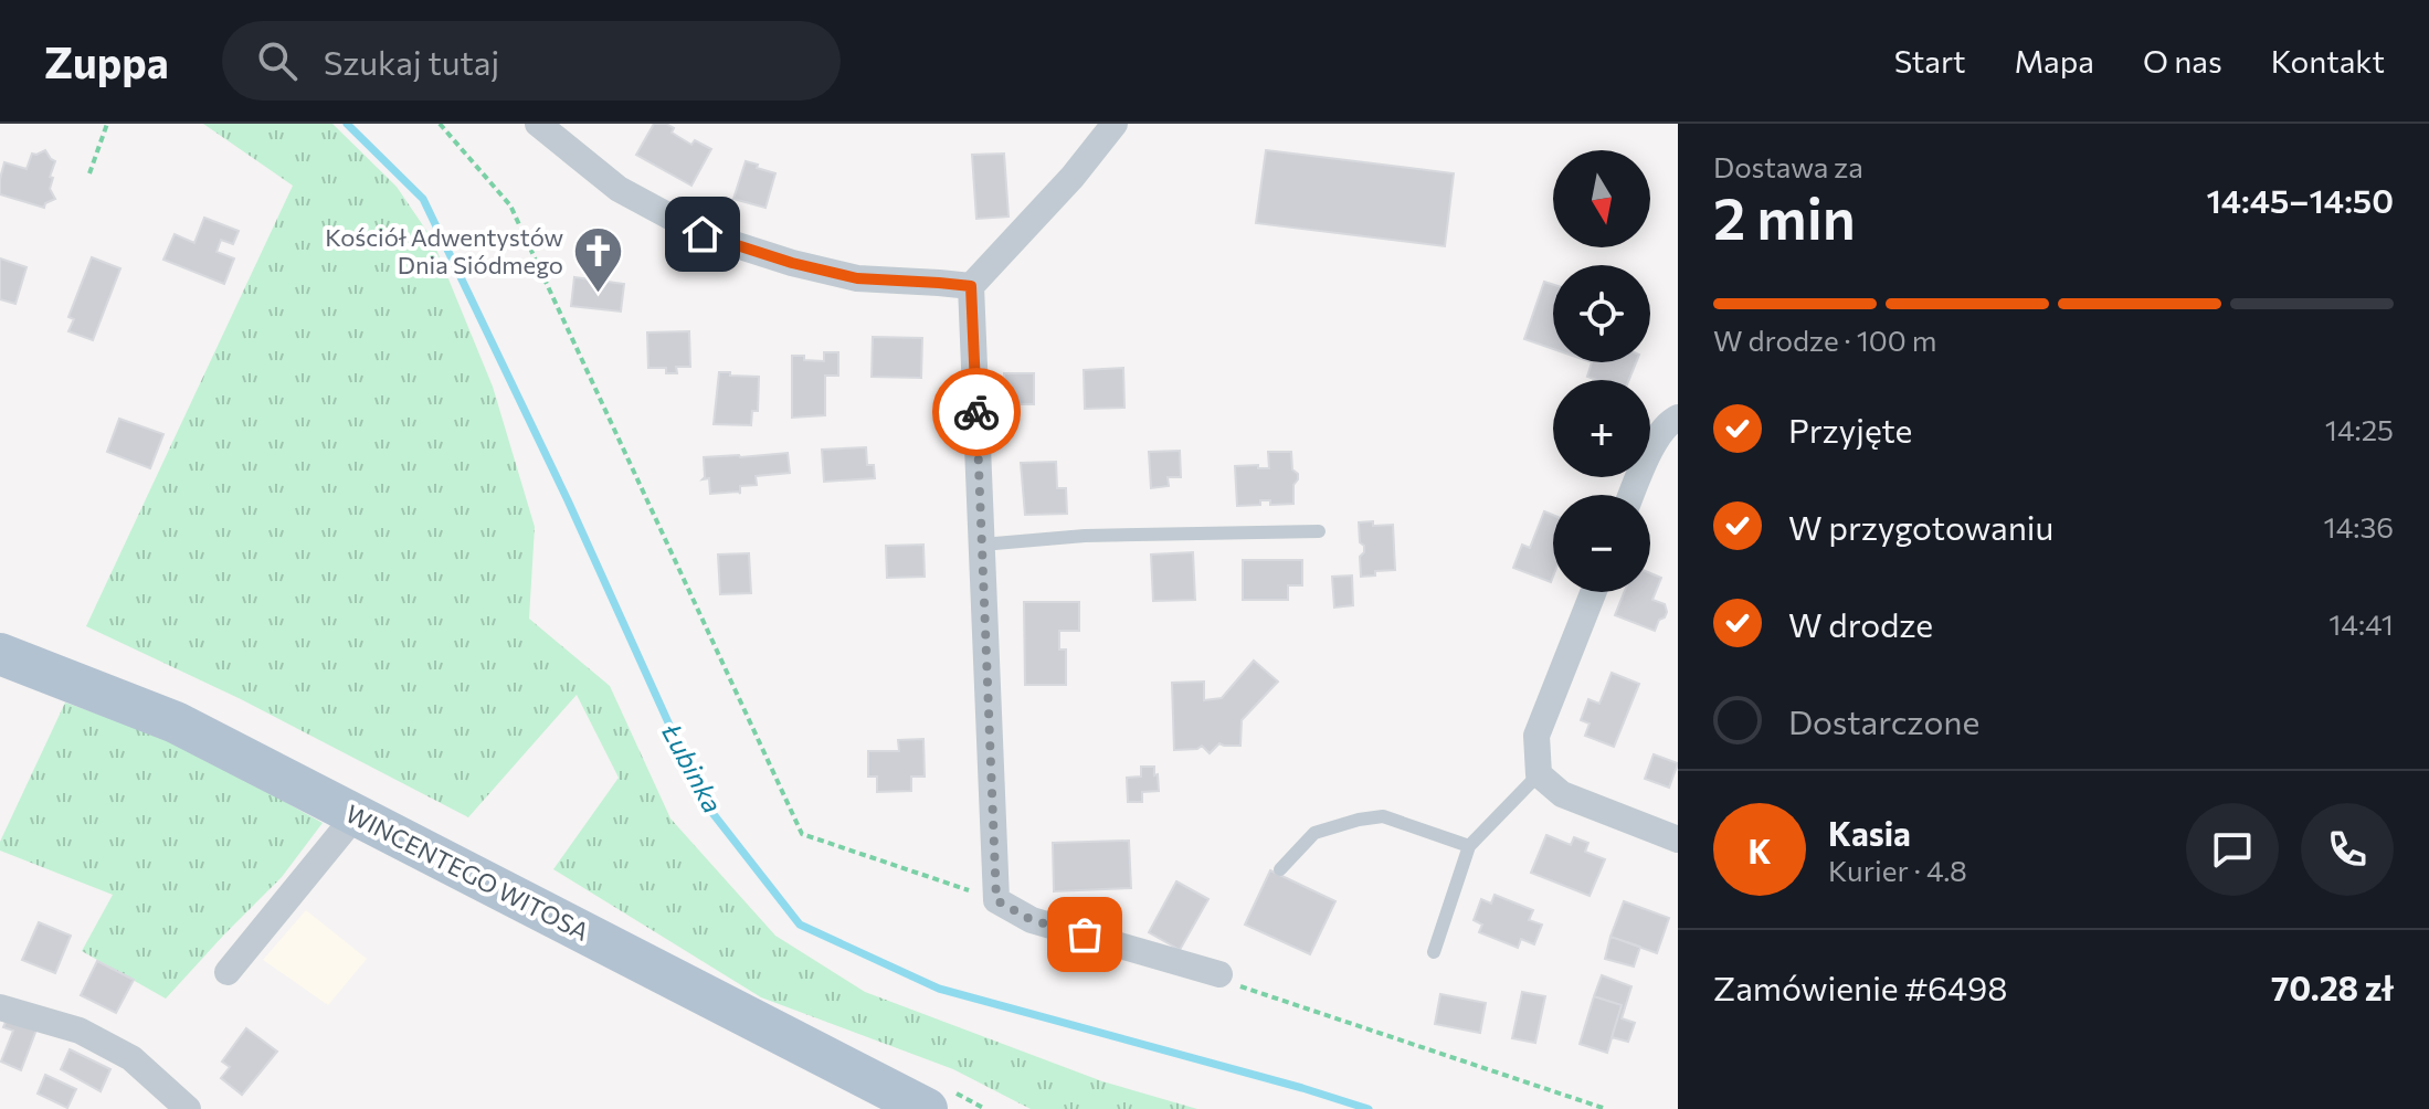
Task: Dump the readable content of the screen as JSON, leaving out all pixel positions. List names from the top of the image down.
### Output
{
  "streets": {
    "main road": ["WINCENTEGO WITOSA"]
  },
  "water": ["Łubinka"],
  "places": {
    "church": ["Kościół Adwentystów Dnia Siódmego"]
  },
  "north": "bottom",
  "page": {
    "header": "Zuppa",
    "search": "Szukaj tutaj",
    "nav": [
      "Start",
      "Mapa",
      "O nas",
      "Kontakt"
    ],
    "heading": ["2 min", "Dostawa za", "14:45–14:50"],
    "panel": [
      "Kasia",
      "Kurier · 4.8",
      "Zamówienie #6498",
      "70.28 zł"
    ],
    "map_buttons": ["+", "−"],
    "bar": "W drodze · 100 m",
    "list": [
      ["Przyjęte", "14:25"],
      ["W przygotowaniu", "14:36"],
      ["W drodze", "14:41"],
      "Dostarczone"
    ],
    "round": "K"
  }
}
